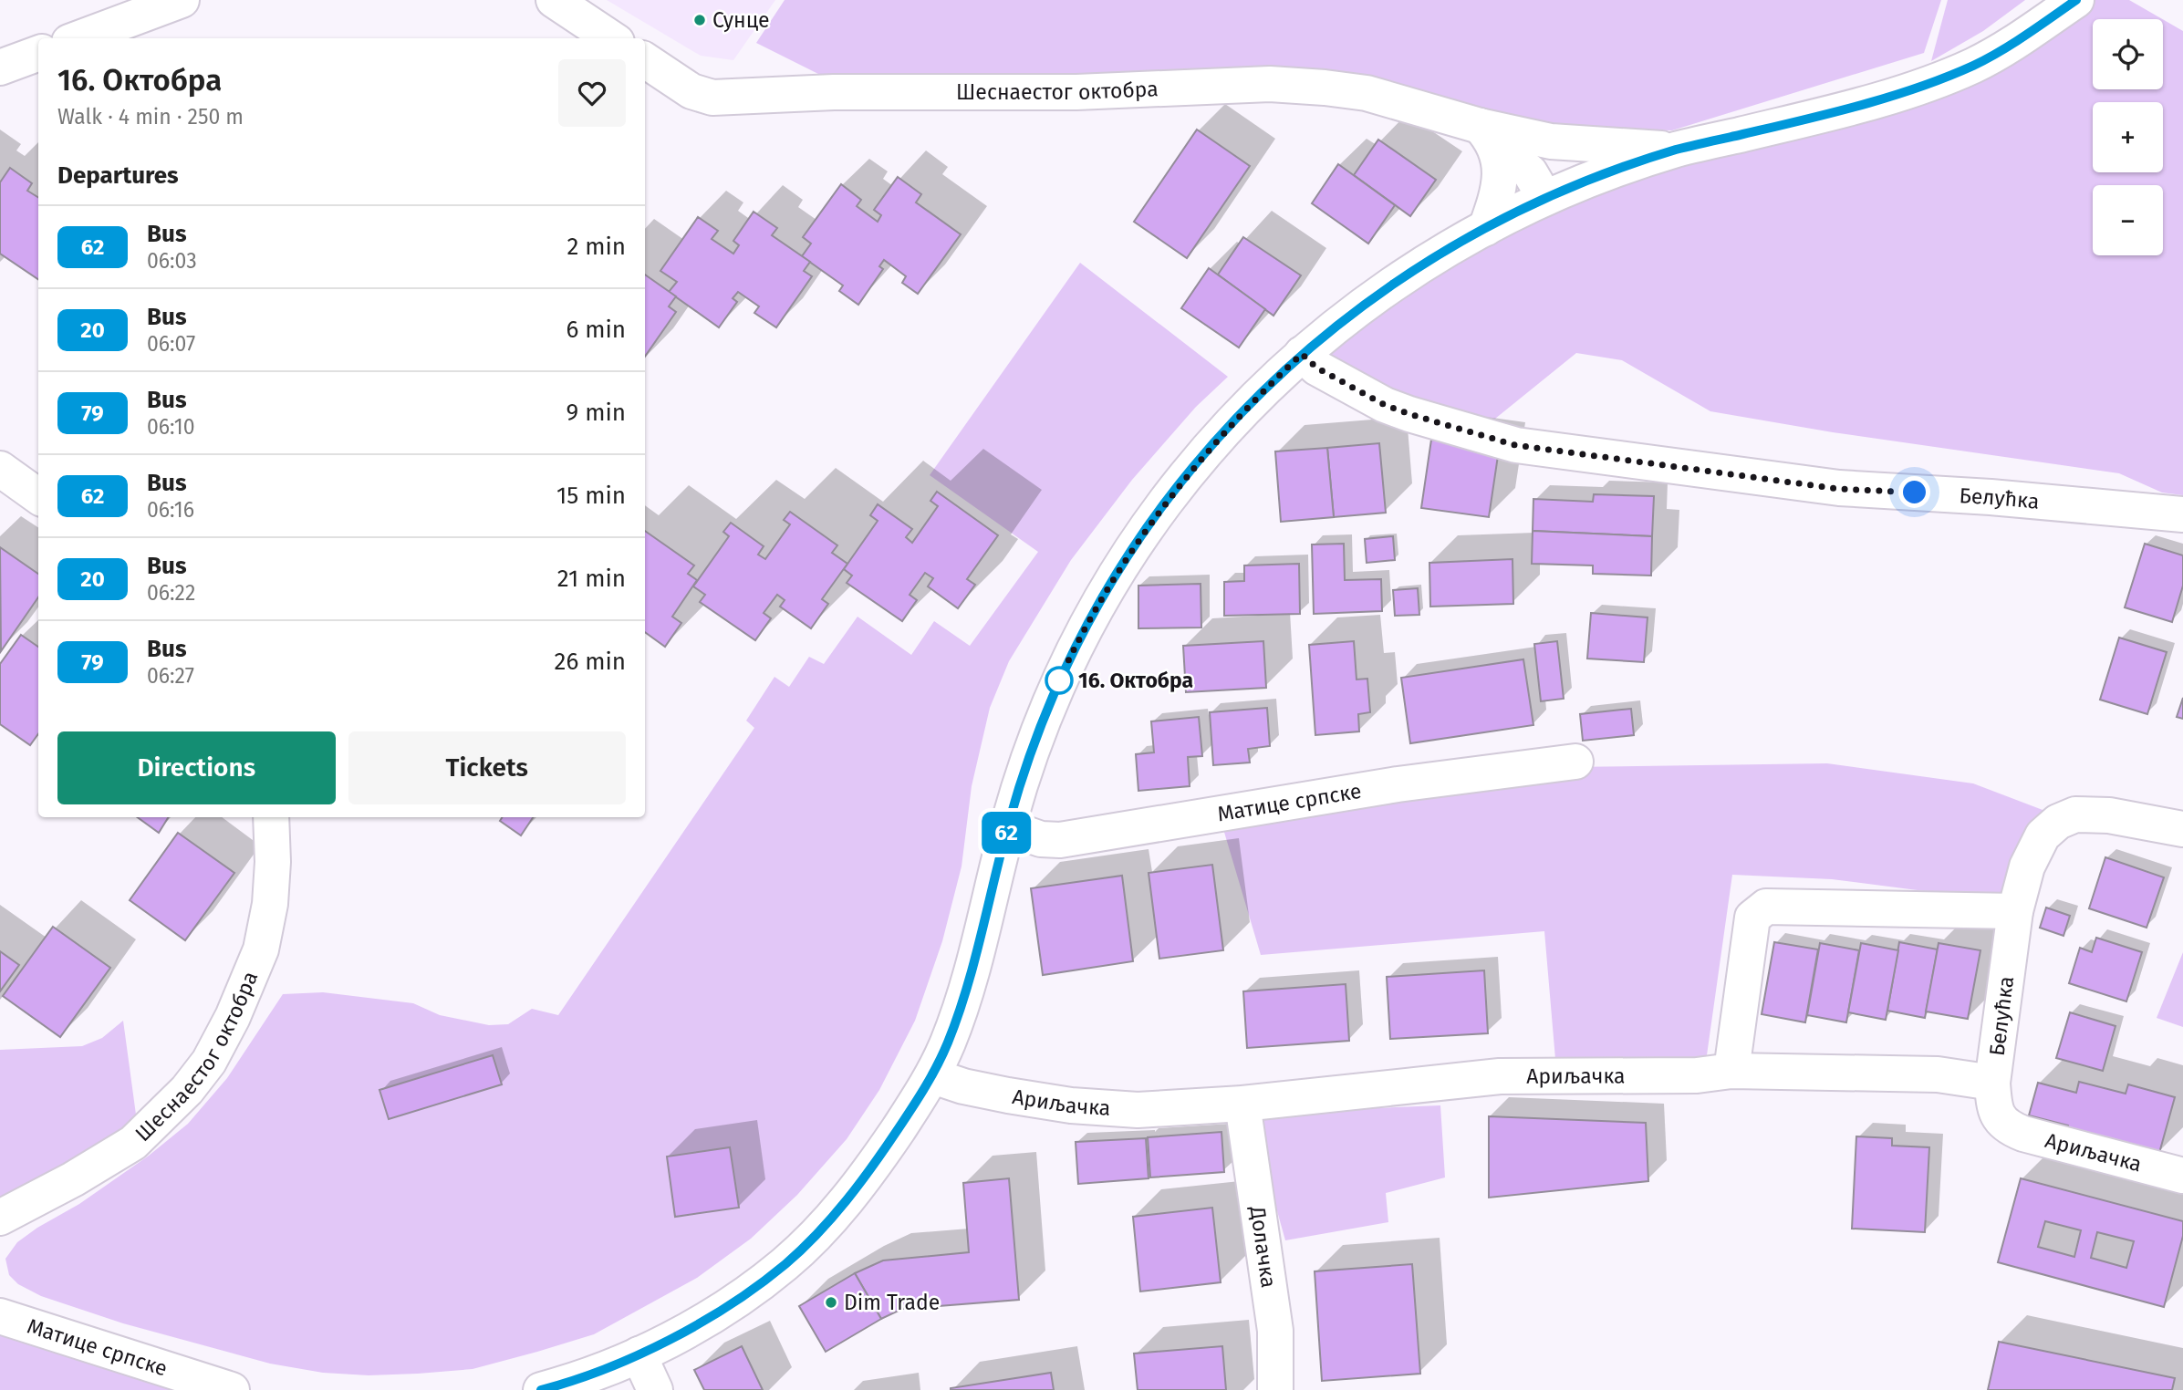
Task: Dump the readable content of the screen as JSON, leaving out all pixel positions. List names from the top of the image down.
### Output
{
  "streets": {
    "street": [
      "Шеснаестог октобра",
      "Белућка",
      "Матице српске",
      "Ариљачка",
      "Долачка"
    ]
  },
  "crossings": [
    ["Белућка", "Ариљачка"],
    ["Ариљачка", "Долачка"]
  ],
  "places": ["Сунце", "16. Октобра", "Dim Trade"],
  "lines": ["bus line 62"],
  "page": {
    "on_map": "62",
    "map_buttons": ["+", "−"],
    "heading": [
      ["16. Октобра", "Walk · 4 min · 250 m"],
      "Departures"
    ],
    "list": [
      {
        "mark": "62",
        "name": "Bus",
        "note": "06:03",
        "value": "2 min"
      },
      {
        "mark": "20",
        "name": "Bus",
        "note": "06:07",
        "value": "6 min"
      },
      {
        "mark": "79",
        "name": "Bus",
        "note": "06:10",
        "value": "9 min"
      },
      {
        "mark": "62",
        "name": "Bus",
        "note": "06:16",
        "value": "15 min"
      },
      {
        "mark": "20",
        "name": "Bus",
        "note": "06:22",
        "value": "21 min"
      },
      {
        "mark": "79",
        "name": "Bus",
        "note": "06:27",
        "value": "26 min"
      }
    ],
    "buttons": ["Directions", "Tickets"]
  }
}
